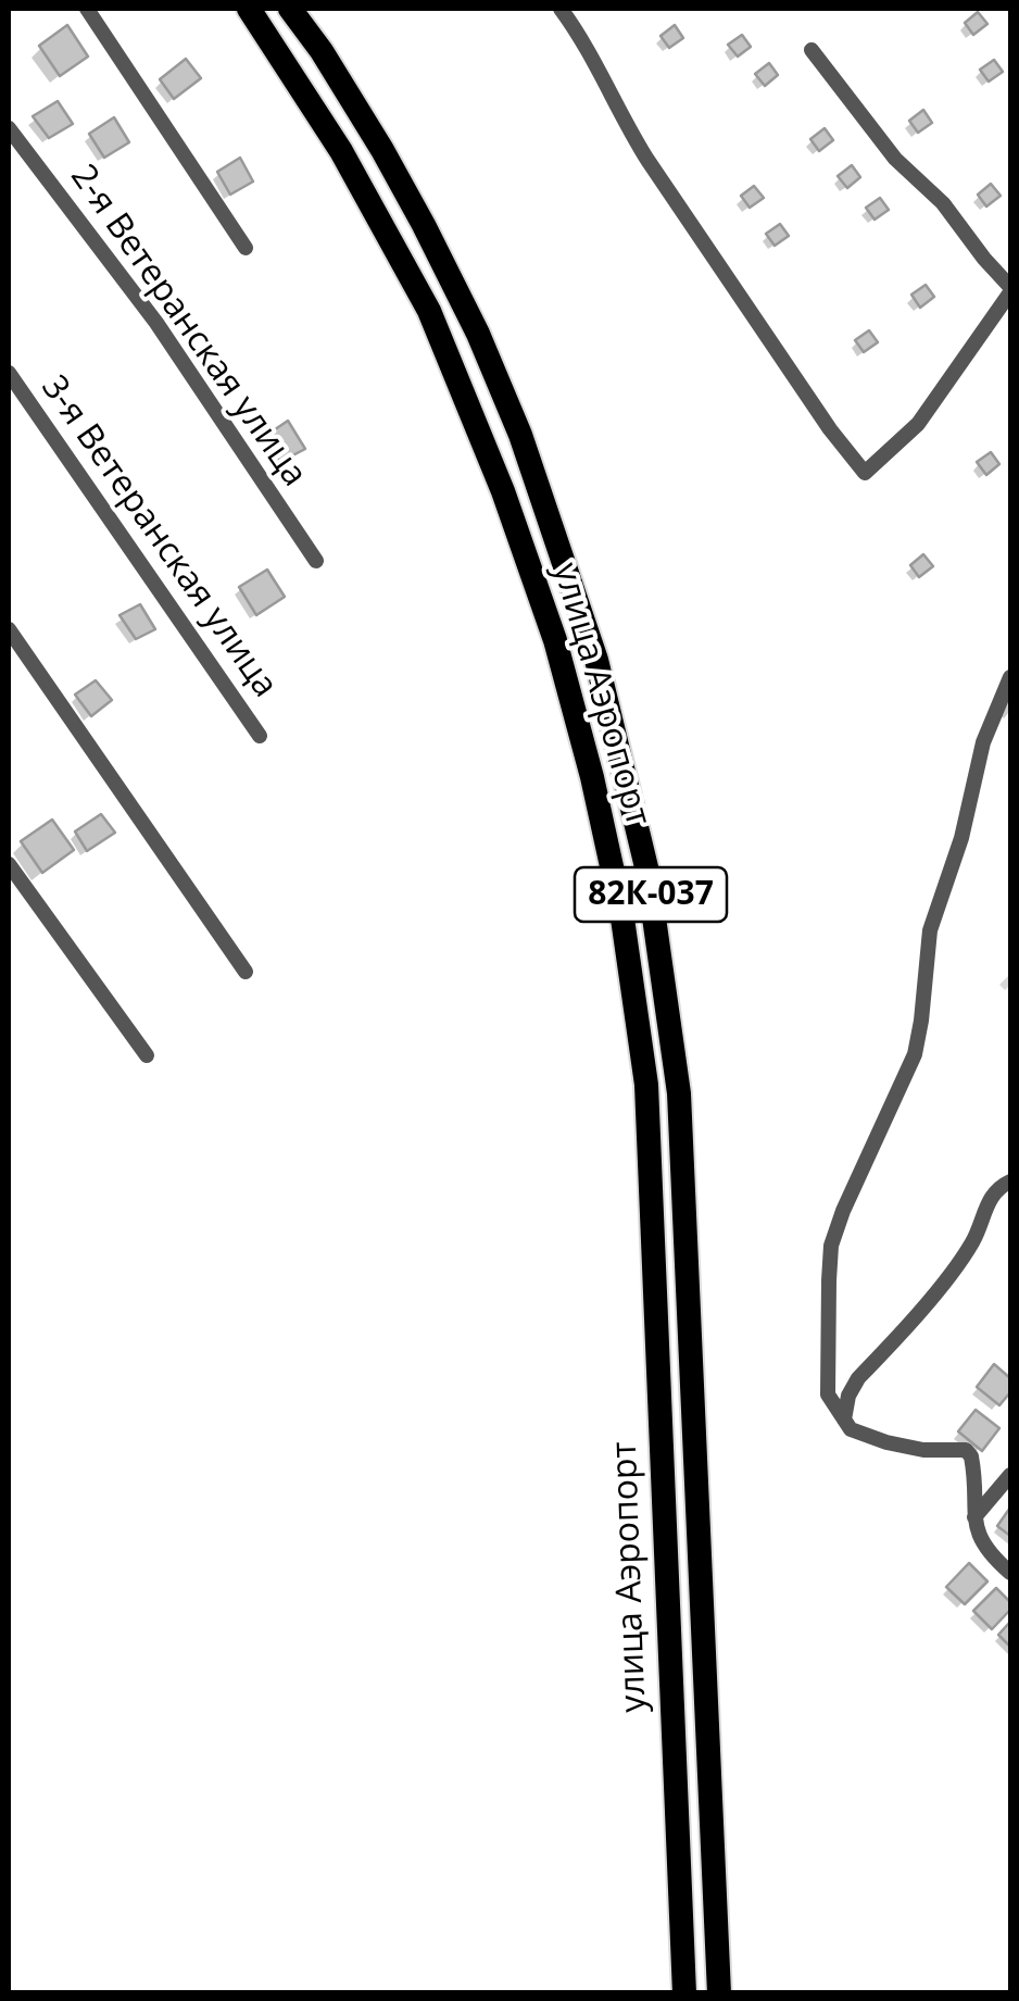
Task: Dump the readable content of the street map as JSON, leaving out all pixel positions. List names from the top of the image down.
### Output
{
  "streets": {
    "main road": ["улица Аэропорт", "82К-037"],
    "street": ["2-я Ветеранская улица", "3-я Ветеранская улица"]
  }
}
